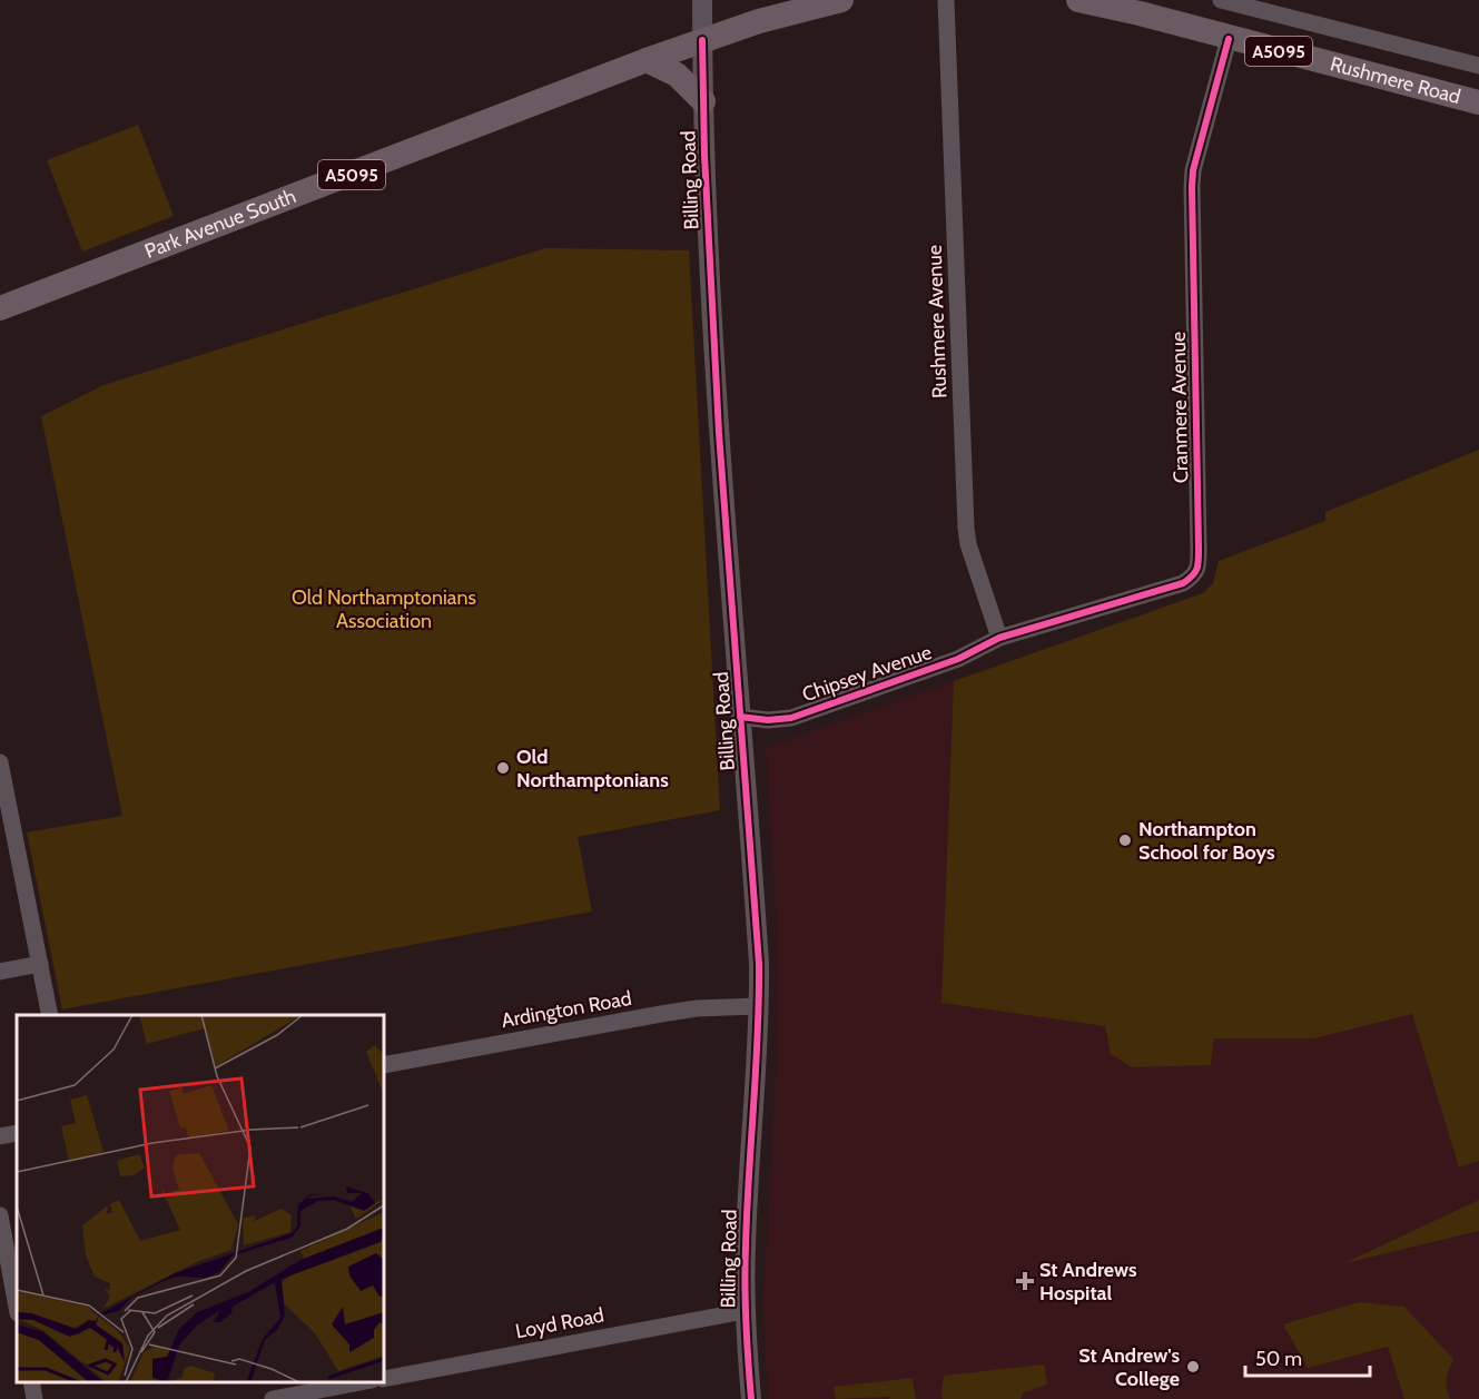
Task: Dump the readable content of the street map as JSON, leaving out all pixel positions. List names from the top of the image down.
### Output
{
  "streets": {
    "main road": ["A5095", "Rushmere Road", "Park Avenue South"],
    "street": [
      "Billing Road",
      "Rushmere Avenue",
      "Cranmere Avenue",
      "Chipsey Avenue",
      "Ardington Road",
      "Loyd Road"
    ]
  },
  "crossings": [
    ["A5095", "Billing Road"],
    ["A5095", "Park Avenue South"],
    ["Rushmere Road", "Cranmere Avenue"],
    ["Billing Road", "Park Avenue South"],
    ["Billing Road", "Chipsey Avenue"],
    ["Billing Road", "Ardington Road"],
    ["Billing Road", "Loyd Road"],
    ["Rushmere Avenue", "Cranmere Avenue"],
    ["Rushmere Avenue", "Chipsey Avenue"],
    ["Cranmere Avenue", "Chipsey Avenue"]
  ],
  "parks": ["Old Northamptonians Association"],
  "places": {
    "other": ["Old Northamptonians", "Northampton School for Boys", "St Andrew's College"],
    "health": ["St Andrews Hospital"]
  },
  "scale_bar": "50 m"
}
